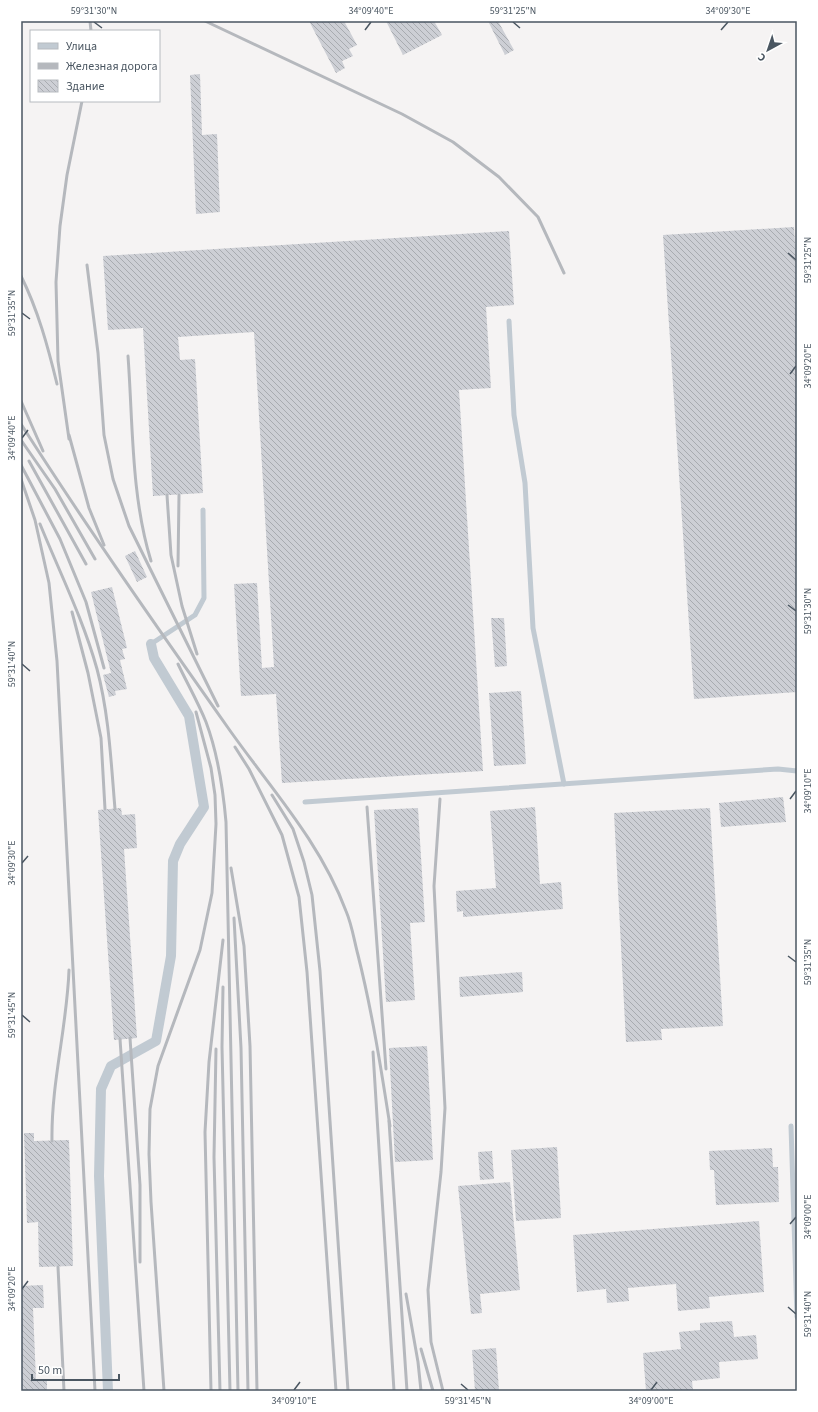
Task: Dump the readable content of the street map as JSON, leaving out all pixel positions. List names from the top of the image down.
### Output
{
  "legend": ["Улица", "Железная дорога", "Здание"],
  "scale_bar": "50 m",
  "north": "bottom left",
  "coordinates": [
    "59°31'30\"N",
    "34°09'40\"E",
    "59°31'25\"N",
    "34°09'30\"E",
    "59°31'35\"N",
    "34°09'20\"E",
    "59°31'40\"N",
    "34°09'10\"E",
    "59°31'45\"N",
    "34°09'00\"E"
  ]
}
